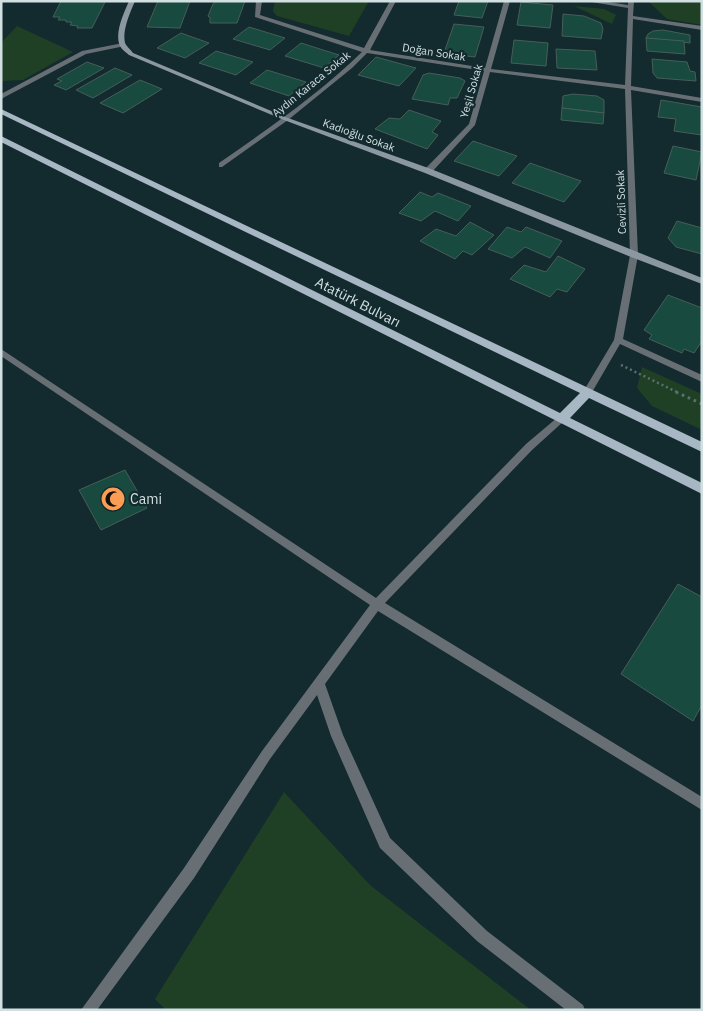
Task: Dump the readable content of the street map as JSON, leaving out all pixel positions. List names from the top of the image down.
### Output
{
  "streets": {
    "main road": ["Atatürk Bulvarı"],
    "street": [
      "Doğan Sokak",
      "Aydın Karaca Sokak",
      "Yeşil Sokak",
      "Kadıoğlu Sokak",
      "Cevizli Sokak"
    ]
  },
  "crossings": [
    ["Doğan Sokak", "Aydın Karaca Sokak"],
    ["Doğan Sokak", "Yeşil Sokak"],
    ["Doğan Sokak", "Cevizli Sokak"],
    ["Aydın Karaca Sokak", "Kadıoğlu Sokak"],
    ["Yeşil Sokak", "Kadıoğlu Sokak"],
    ["Kadıoğlu Sokak", "Cevizli Sokak"],
    ["Cevizli Sokak", "Atatürk Bulvarı"]
  ],
  "places": {
    "mosque": ["Cami"]
  }
}
